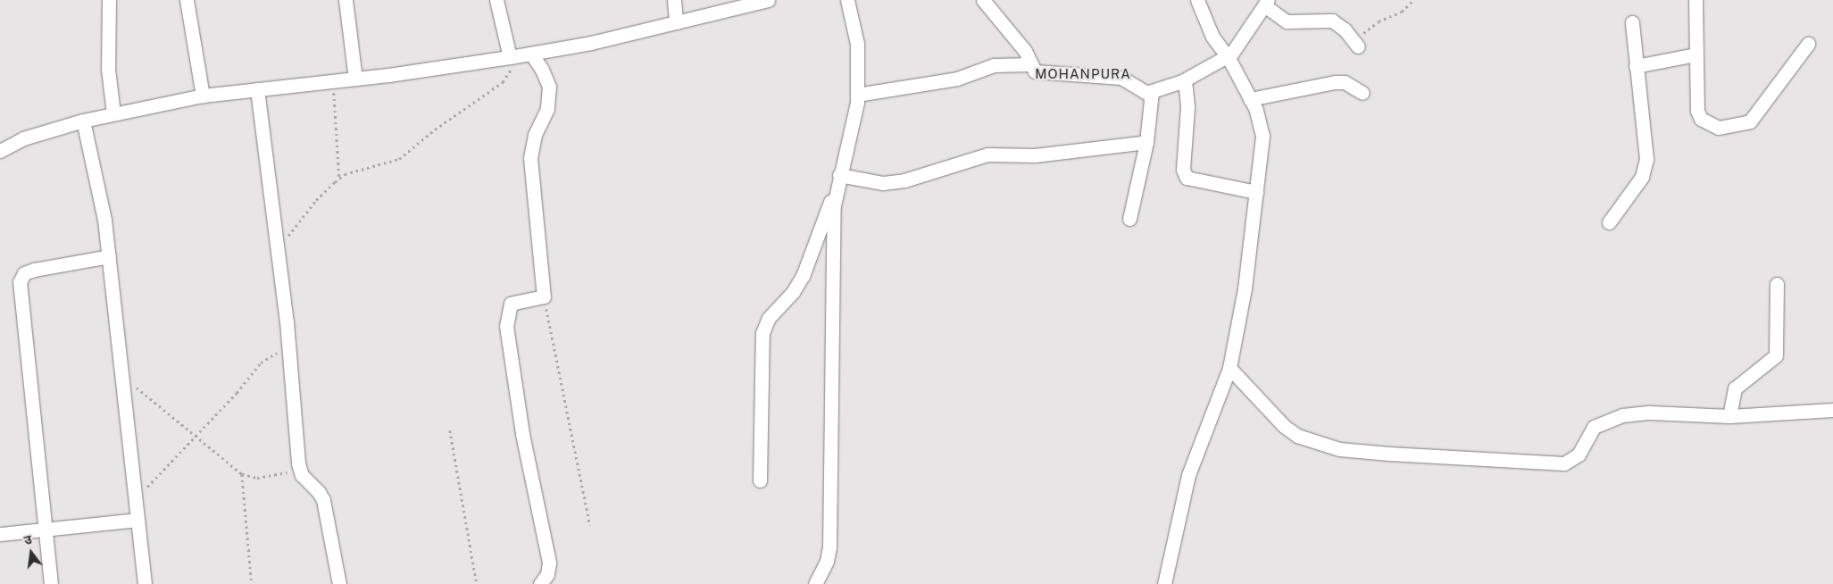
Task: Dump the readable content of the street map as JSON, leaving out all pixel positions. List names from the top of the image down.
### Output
{
  "districts": ["MOHANPURA"],
  "north": "top"
}
